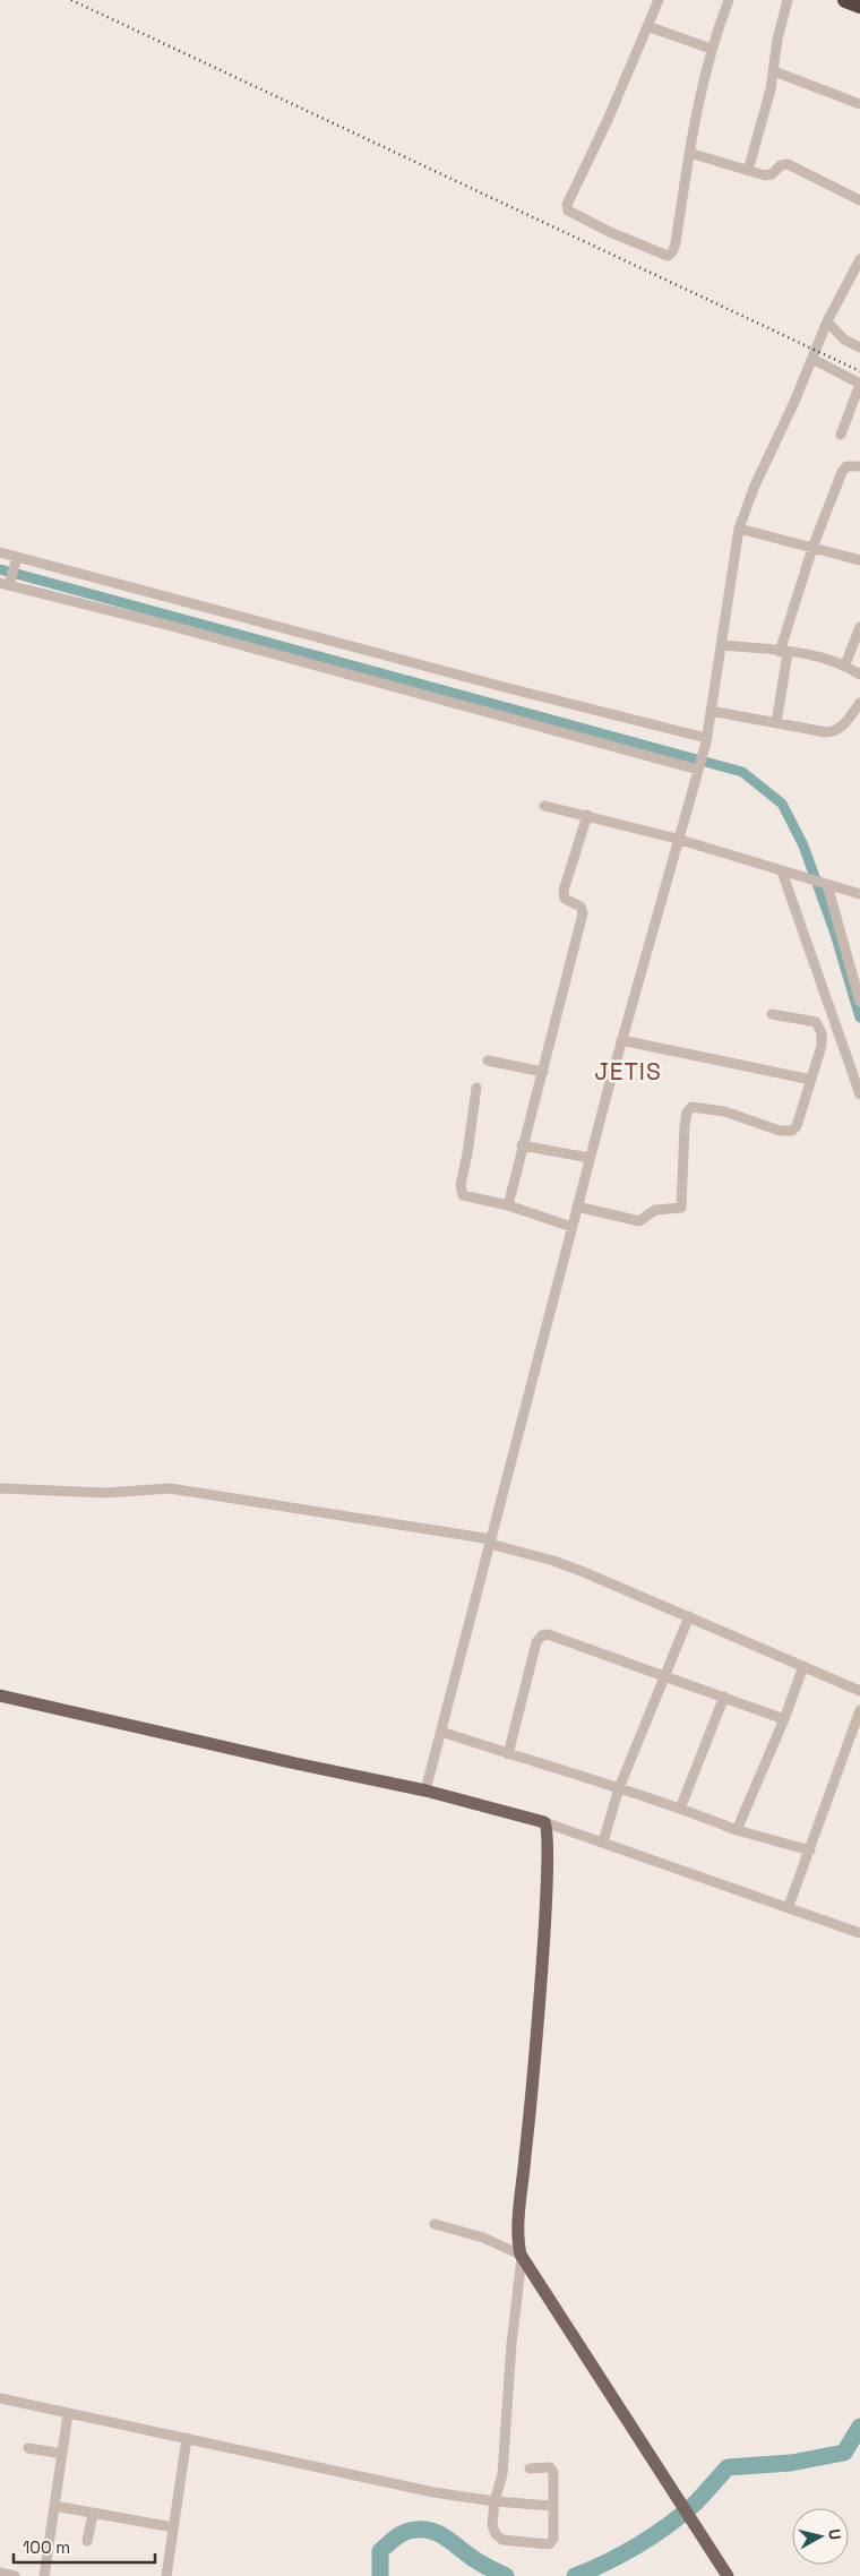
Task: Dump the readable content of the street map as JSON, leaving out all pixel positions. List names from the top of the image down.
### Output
{
  "districts": ["JETIS"],
  "scale_bar": "100 m",
  "north": "right"
}
